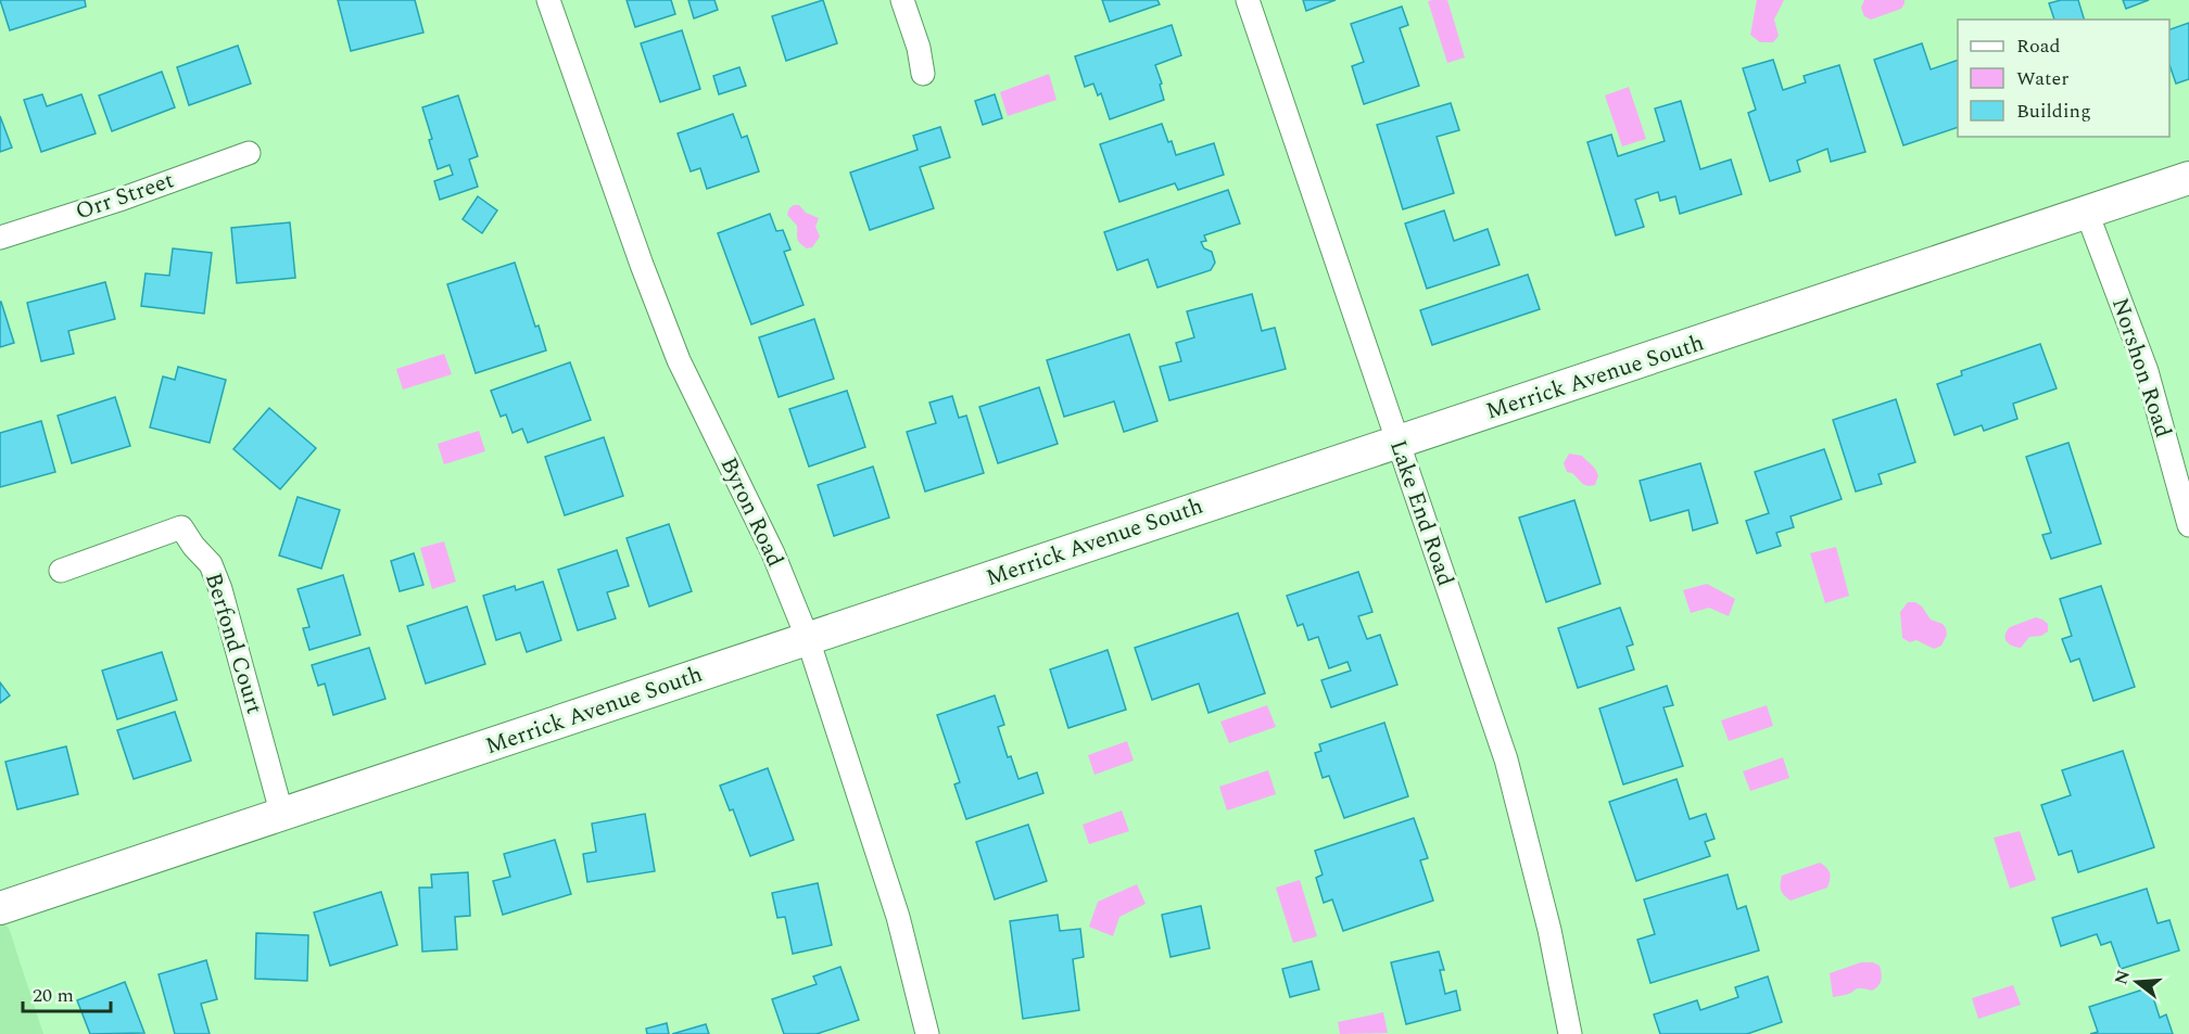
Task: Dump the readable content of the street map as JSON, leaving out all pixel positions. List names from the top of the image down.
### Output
{
  "streets": {
    "street": [
      "Orr Street",
      "Norshon Road",
      "Merrick Avenue South",
      "Byron Road",
      "Lake End Road",
      "Berfond Court"
    ]
  },
  "crossings": [
    ["Norshon Road", "Merrick Avenue South"],
    ["Merrick Avenue South", "Byron Road"],
    ["Merrick Avenue South", "Lake End Road"],
    ["Merrick Avenue South", "Berfond Court"]
  ],
  "legend": ["Road", "Water", "Building"],
  "scale_bar": "20 m",
  "north": "left"
}
